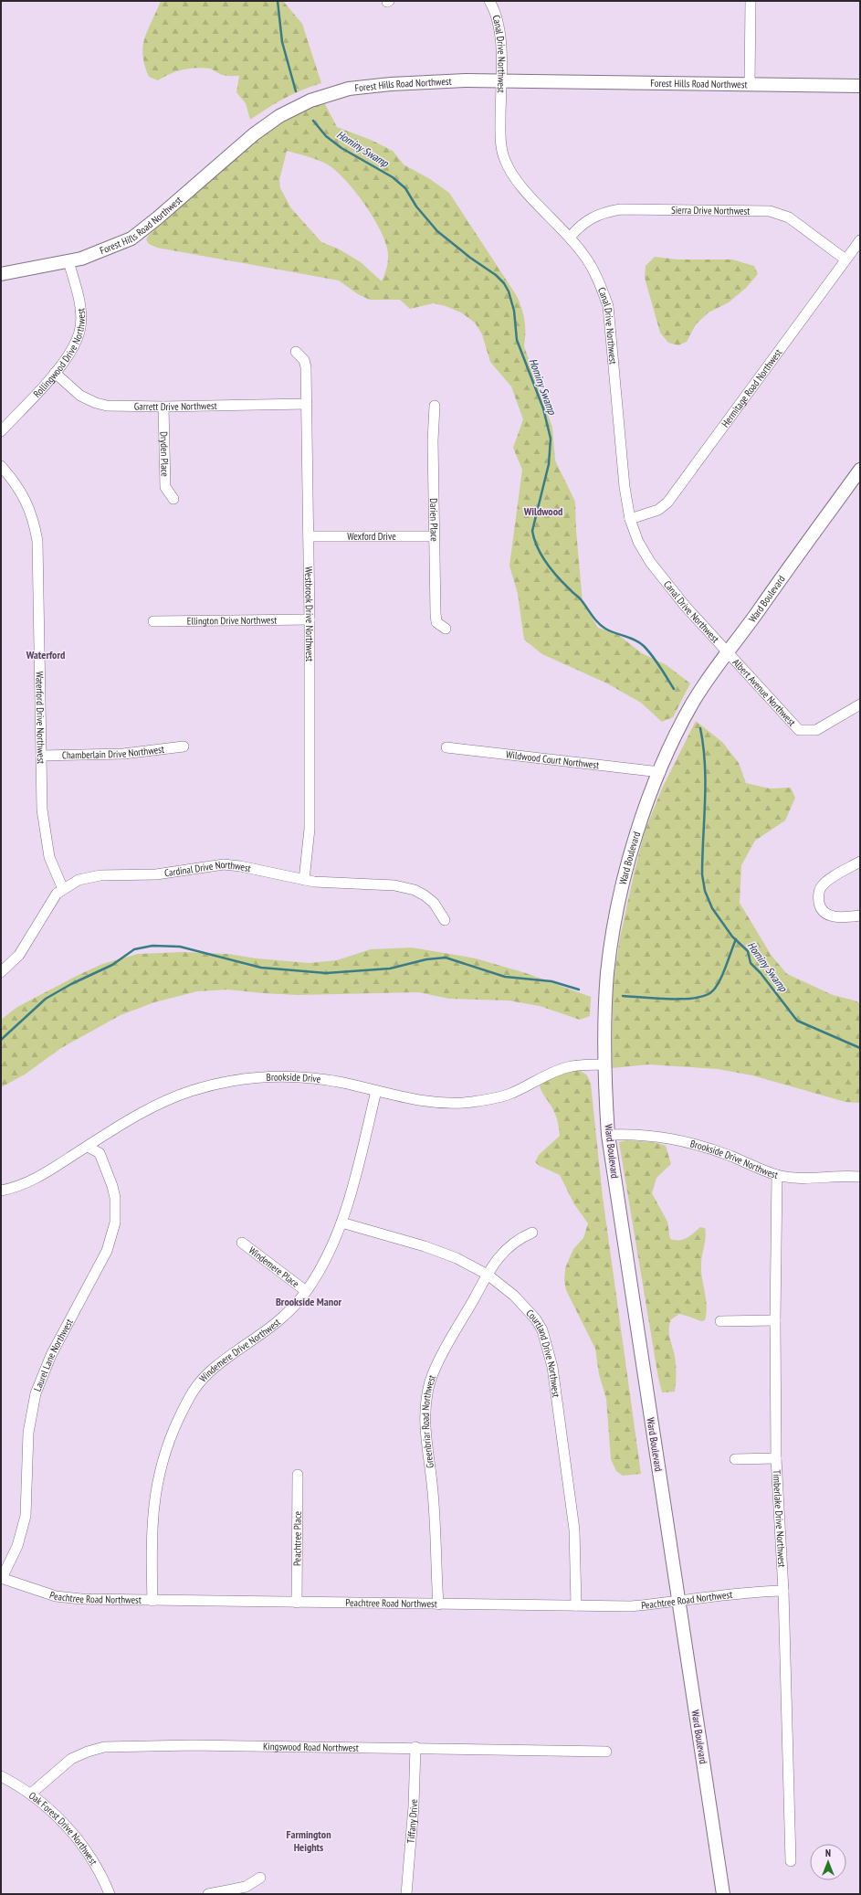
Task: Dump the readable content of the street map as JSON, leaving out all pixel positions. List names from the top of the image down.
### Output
{
  "streets": {
    "main road": ["Forest Hills Road Northwest", "Ward Boulevard"],
    "street": [
      "Canal Drive Northwest",
      "Sierra Drive Northwest",
      "Rollingwood Drive Northwest",
      "Hermitage Road Northwest",
      "Garrett Drive Northwest",
      "Dryden Place",
      "Darien Place",
      "Wexford Drive",
      "Westbrook Drive Northwest",
      "Ellington Drive Northwest",
      "Albert Avenue Northwest",
      "Waterford Drive Northwest",
      "Chamberlain Drive Northwest",
      "Wildwood Court Northwest",
      "Cardinal Drive Northwest",
      "Brookside Drive",
      "Brookside Drive Northwest",
      "Windemere Place",
      "Windemere Drive Northwest",
      "Courtland Drive Northwest",
      "Laurel Lane Northwest",
      "Greenbriar Road Northwest",
      "Timberlake Drive Northwest",
      "Peachtree Place",
      "Peachtree Road Northwest",
      "Kingswood Road Northwest",
      "Tiffany Drive",
      "Oak Forest Drive Northwest"
    ]
  },
  "crossings": [
    ["Canal Drive Northwest", "Forest Hills Road Northwest"],
    ["Canal Drive Northwest", "Sierra Drive Northwest"],
    ["Canal Drive Northwest", "Hermitage Road Northwest"],
    ["Canal Drive Northwest", "Ward Boulevard"],
    ["Canal Drive Northwest", "Albert Avenue Northwest"],
    ["Forest Hills Road Northwest", "Rollingwood Drive Northwest"],
    ["Sierra Drive Northwest", "Hermitage Road Northwest"],
    ["Rollingwood Drive Northwest", "Garrett Drive Northwest"],
    ["Garrett Drive Northwest", "Dryden Place"],
    ["Garrett Drive Northwest", "Westbrook Drive Northwest"],
    ["Darien Place", "Wexford Drive"],
    ["Wexford Drive", "Westbrook Drive Northwest"],
    ["Ward Boulevard", "Albert Avenue Northwest"],
    ["Ward Boulevard", "Wildwood Court Northwest"],
    ["Ward Boulevard", "Brookside Drive"],
    ["Ward Boulevard", "Brookside Drive Northwest"],
    ["Ward Boulevard", "Peachtree Road Northwest"],
    ["Westbrook Drive Northwest", "Ellington Drive Northwest"],
    ["Westbrook Drive Northwest", "Cardinal Drive Northwest"],
    ["Waterford Drive Northwest", "Chamberlain Drive Northwest"],
    ["Waterford Drive Northwest", "Cardinal Drive Northwest"],
    ["Brookside Drive", "Windemere Drive Northwest"],
    ["Brookside Drive", "Laurel Lane Northwest"],
    ["Brookside Drive Northwest", "Timberlake Drive Northwest"],
    ["Windemere Place", "Windemere Drive Northwest"],
    ["Windemere Drive Northwest", "Courtland Drive Northwest"],
    ["Windemere Drive Northwest", "Peachtree Road Northwest"],
    ["Courtland Drive Northwest", "Greenbriar Road Northwest"],
    ["Courtland Drive Northwest", "Peachtree Road Northwest"],
    ["Laurel Lane Northwest", "Peachtree Road Northwest"],
    ["Greenbriar Road Northwest", "Peachtree Road Northwest"],
    ["Timberlake Drive Northwest", "Peachtree Road Northwest"],
    ["Peachtree Place", "Peachtree Road Northwest"],
    ["Kingswood Road Northwest", "Tiffany Drive"],
    ["Kingswood Road Northwest", "Oak Forest Drive Northwest"]
  ],
  "districts": [
    "Wildwood",
    "Waterford",
    "Brookside Manor",
    "Farmington Heights"
  ],
  "water": ["Hominy Swamp"],
  "north": "top"
}
